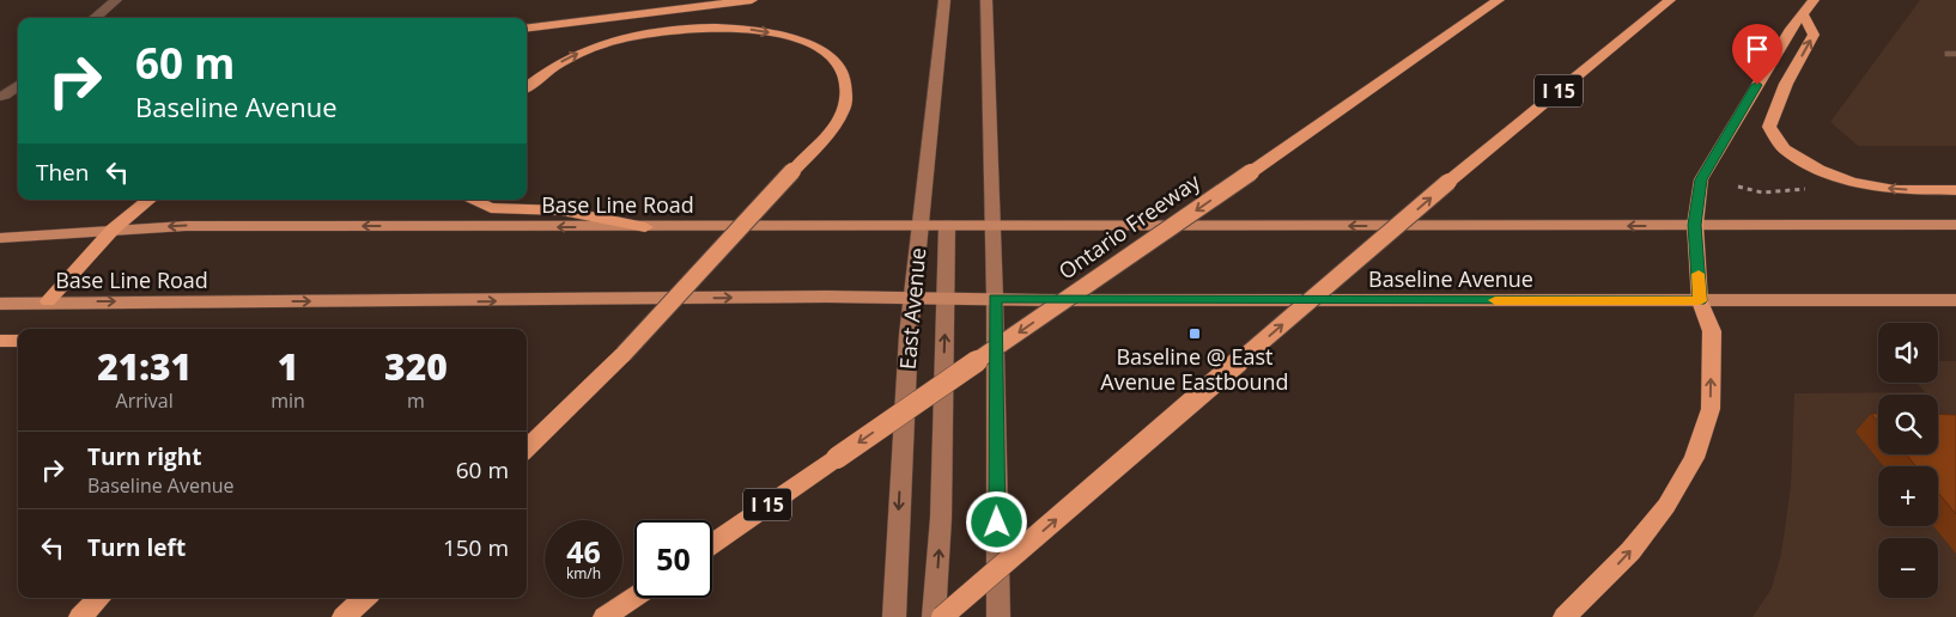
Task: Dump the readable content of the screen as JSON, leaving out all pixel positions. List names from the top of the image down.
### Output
{
  "streets": {
    "highway": ["I 15", "Ontario Freeway"],
    "main road": ["Base Line Road", "Baseline Avenue", "East Avenue"]
  },
  "crossings": [
    ["Base Line Road", "Baseline Avenue"],
    ["Base Line Road", "East Avenue"]
  ],
  "places": {
    "transit": ["Baseline @ East Avenue Eastbound"]
  },
  "page": {
    "turn": ["60 m", "Baseline Avenue"],
    "then": "Then",
    "map_buttons": ["+", "−"],
    "eta": [
      "21:31",
      "Arrival",
      "1",
      "min",
      "320",
      "m"
    ],
    "list": [
      {
        "name": "Turn right",
        "note": "Baseline Avenue",
        "value": "60 m"
      },
      {
        "name": "Turn left",
        "value": "150 m"
      }
    ],
    "speed": "46 km/h",
    "limit": "50"
  }
}
